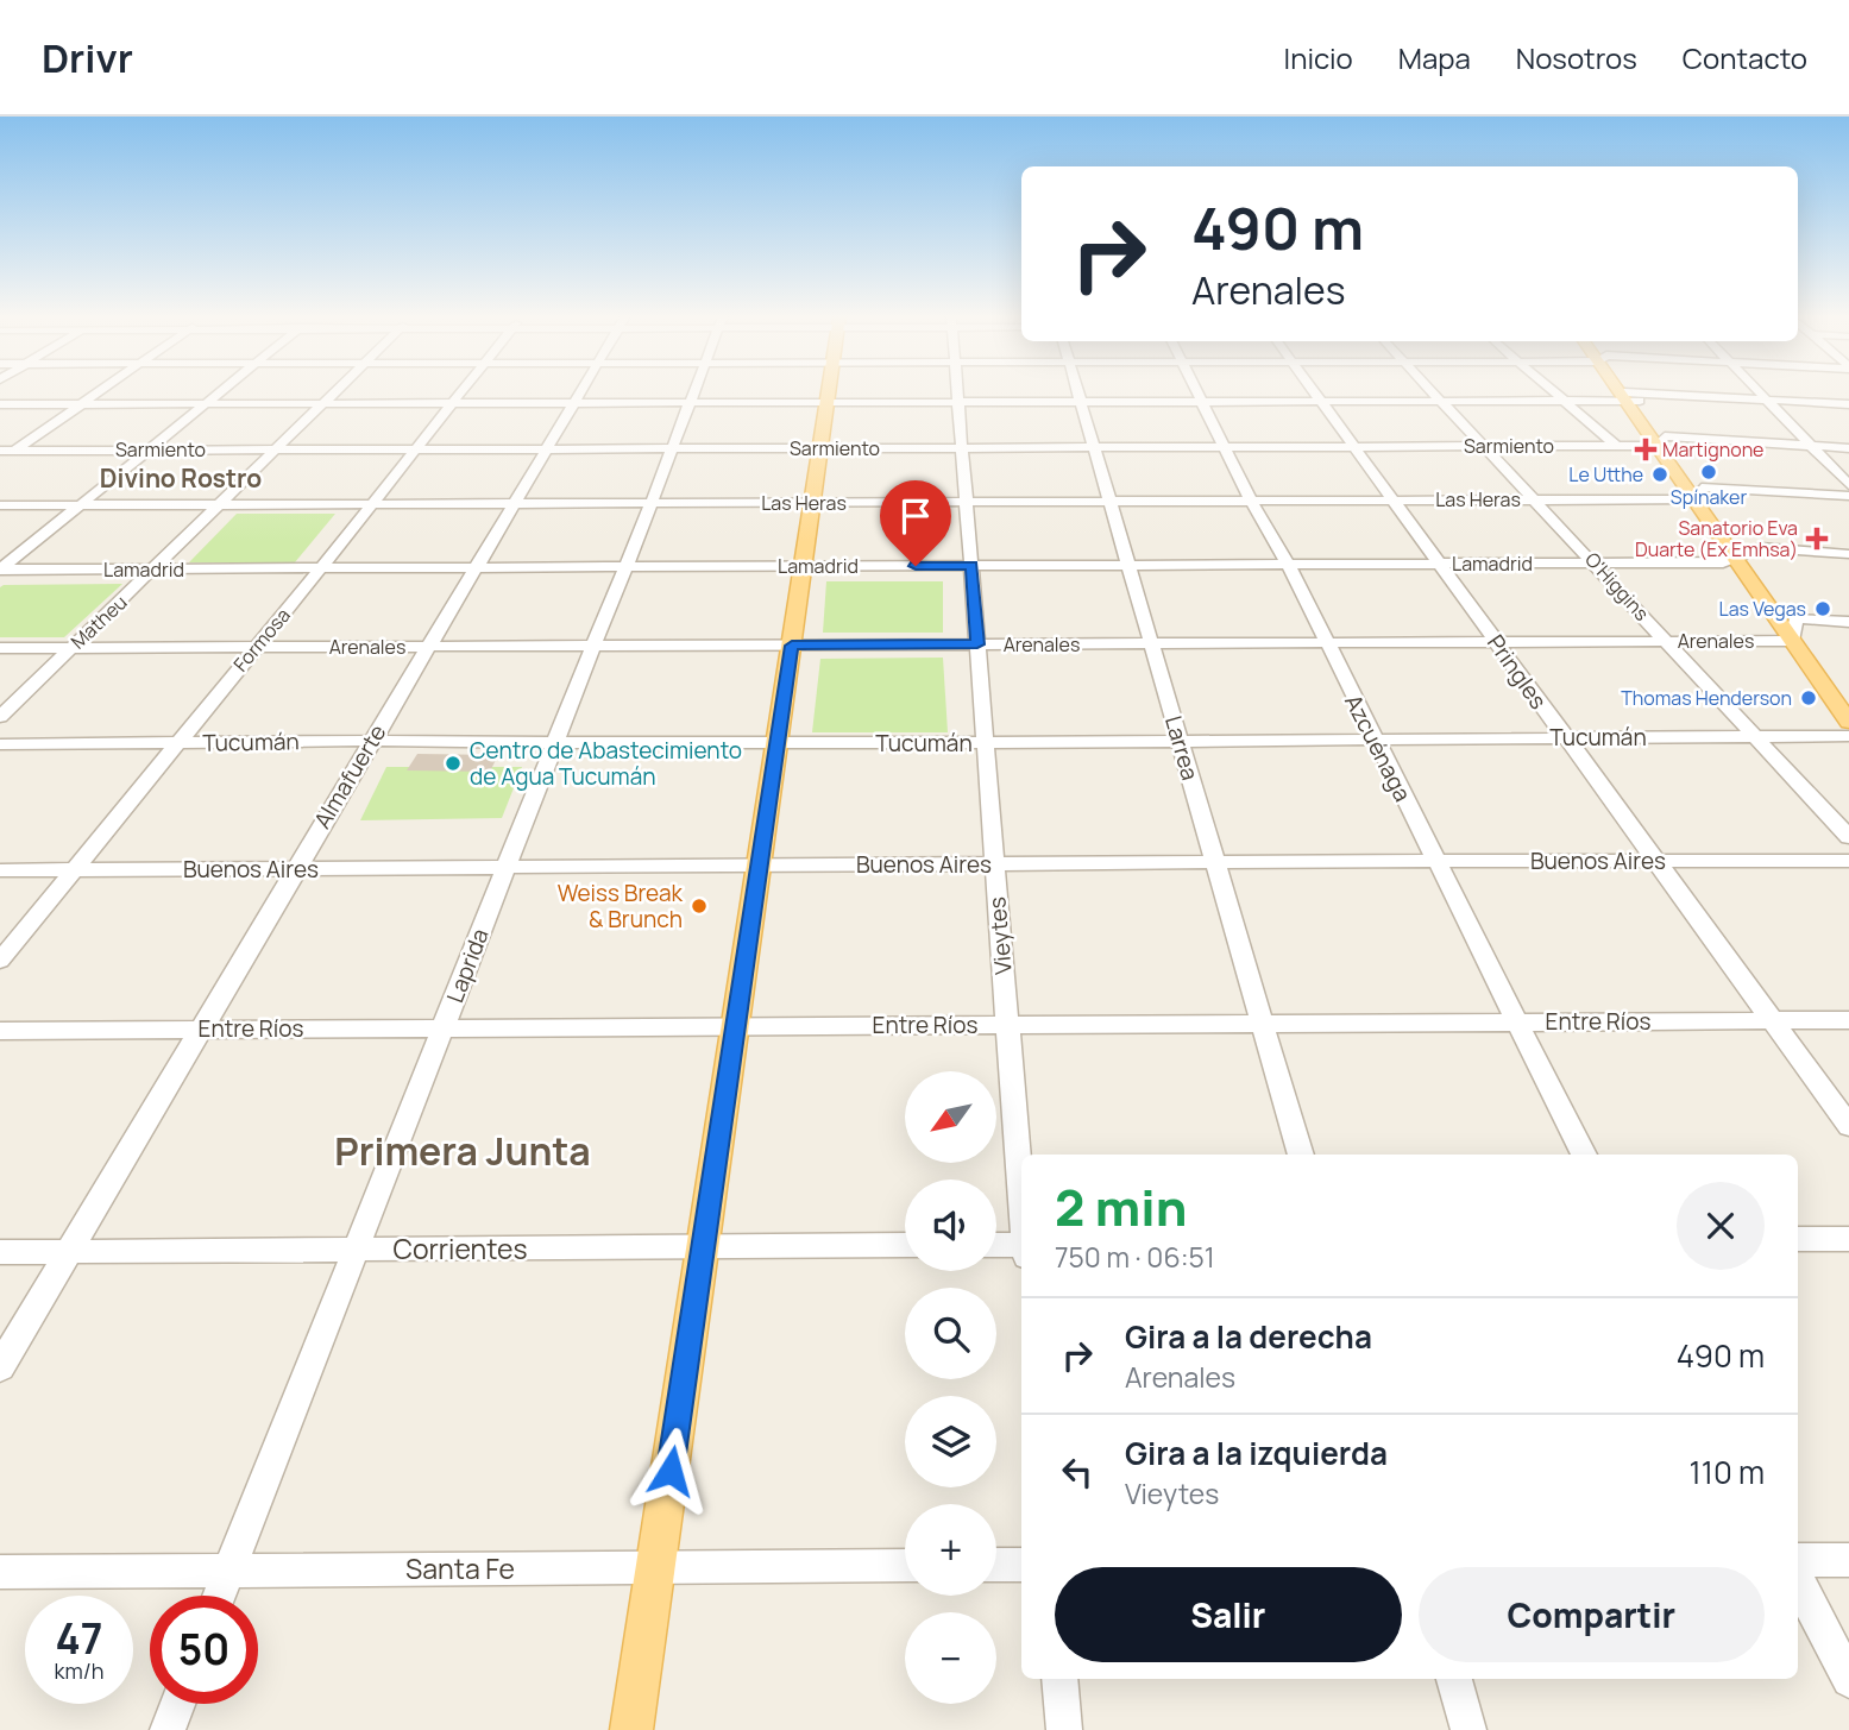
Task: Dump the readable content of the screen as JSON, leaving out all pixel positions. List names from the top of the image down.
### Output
{
  "streets": {
    "street": [
      "Sarmiento",
      "Las Heras",
      "Lamadrid",
      "O'Higgins",
      "Matheu",
      "Formosa",
      "Arenales",
      "Pringles",
      "Tucumán",
      "Larrea",
      "Azcuénaga",
      "Almafuerte",
      "Buenos Aires",
      "Vieytes",
      "Laprida",
      "Entre Ríos",
      "Corrientes",
      "Santa Fe"
    ]
  },
  "crossings": [
    ["Sarmiento", "O'Higgins"],
    ["Sarmiento", "Matheu"],
    ["Sarmiento", "Formosa"],
    ["Sarmiento", "Pringles"],
    ["Sarmiento", "Larrea"],
    ["Sarmiento", "Azcuénaga"],
    ["Sarmiento", "Almafuerte"],
    ["Sarmiento", "Vieytes"],
    ["Sarmiento", "Laprida"],
    ["Las Heras", "O'Higgins"],
    ["Las Heras", "Matheu"],
    ["Las Heras", "Formosa"],
    ["Las Heras", "Pringles"],
    ["Las Heras", "Larrea"],
    ["Las Heras", "Azcuénaga"],
    ["Las Heras", "Almafuerte"],
    ["Las Heras", "Vieytes"],
    ["Las Heras", "Laprida"],
    ["Lamadrid", "O'Higgins"],
    ["Lamadrid", "Matheu"],
    ["Lamadrid", "Formosa"],
    ["Lamadrid", "Pringles"],
    ["Lamadrid", "Larrea"],
    ["Lamadrid", "Azcuénaga"],
    ["Lamadrid", "Almafuerte"],
    ["Lamadrid", "Vieytes"],
    ["Lamadrid", "Laprida"],
    ["O'Higgins", "Arenales"],
    ["O'Higgins", "Tucumán"],
    ["Matheu", "Arenales"],
    ["Formosa", "Arenales"],
    ["Formosa", "Tucumán"],
    ["Formosa", "Buenos Aires"],
    ["Arenales", "Pringles"],
    ["Arenales", "Larrea"],
    ["Arenales", "Azcuénaga"],
    ["Arenales", "Almafuerte"],
    ["Arenales", "Vieytes"],
    ["Arenales", "Laprida"],
    ["Pringles", "Tucumán"],
    ["Pringles", "Buenos Aires"],
    ["Pringles", "Entre Ríos"],
    ["Tucumán", "Larrea"],
    ["Tucumán", "Azcuénaga"],
    ["Tucumán", "Almafuerte"],
    ["Tucumán", "Vieytes"],
    ["Tucumán", "Laprida"],
    ["Larrea", "Buenos Aires"],
    ["Larrea", "Entre Ríos"],
    ["Azcuénaga", "Buenos Aires"],
    ["Azcuénaga", "Entre Ríos"],
    ["Almafuerte", "Buenos Aires"],
    ["Almafuerte", "Entre Ríos"],
    ["Almafuerte", "Corrientes"],
    ["Buenos Aires", "Vieytes"],
    ["Buenos Aires", "Laprida"],
    ["Vieytes", "Entre Ríos"],
    ["Laprida", "Entre Ríos"],
    ["Laprida", "Corrientes"],
    ["Laprida", "Santa Fe"]
  ],
  "districts": ["Divino Rostro", "Primera Junta"],
  "places": {
    "health": ["Martignone", "Sanatorio Eva Duarte (Ex Emhsa)"],
    "other": [
      "Spínaker",
      "Le Utthe",
      "Las Vegas",
      "Thomas Henderson",
      "Centro de Abastecimiento de Agua Tucumán",
      "Weiss Break & Brunch"
    ]
  },
  "north": "bottom left",
  "page": {
    "header": "Drivr",
    "nav": [
      "Inicio",
      "Mapa",
      "Nosotros",
      "Contacto"
    ],
    "turn": ["490 m", "Arenales"],
    "map_buttons": ["+", "−"],
    "heading": ["2 min", "750 m · 06:51"],
    "list": [
      {
        "name": "Gira a la derecha",
        "note": "Arenales",
        "value": "490 m"
      },
      {
        "name": "Gira a la izquierda",
        "note": "Vieytes",
        "value": "110 m"
      }
    ],
    "buttons": ["Salir", "Compartir"],
    "speed": "47 km/h",
    "limit": "50"
  }
}
